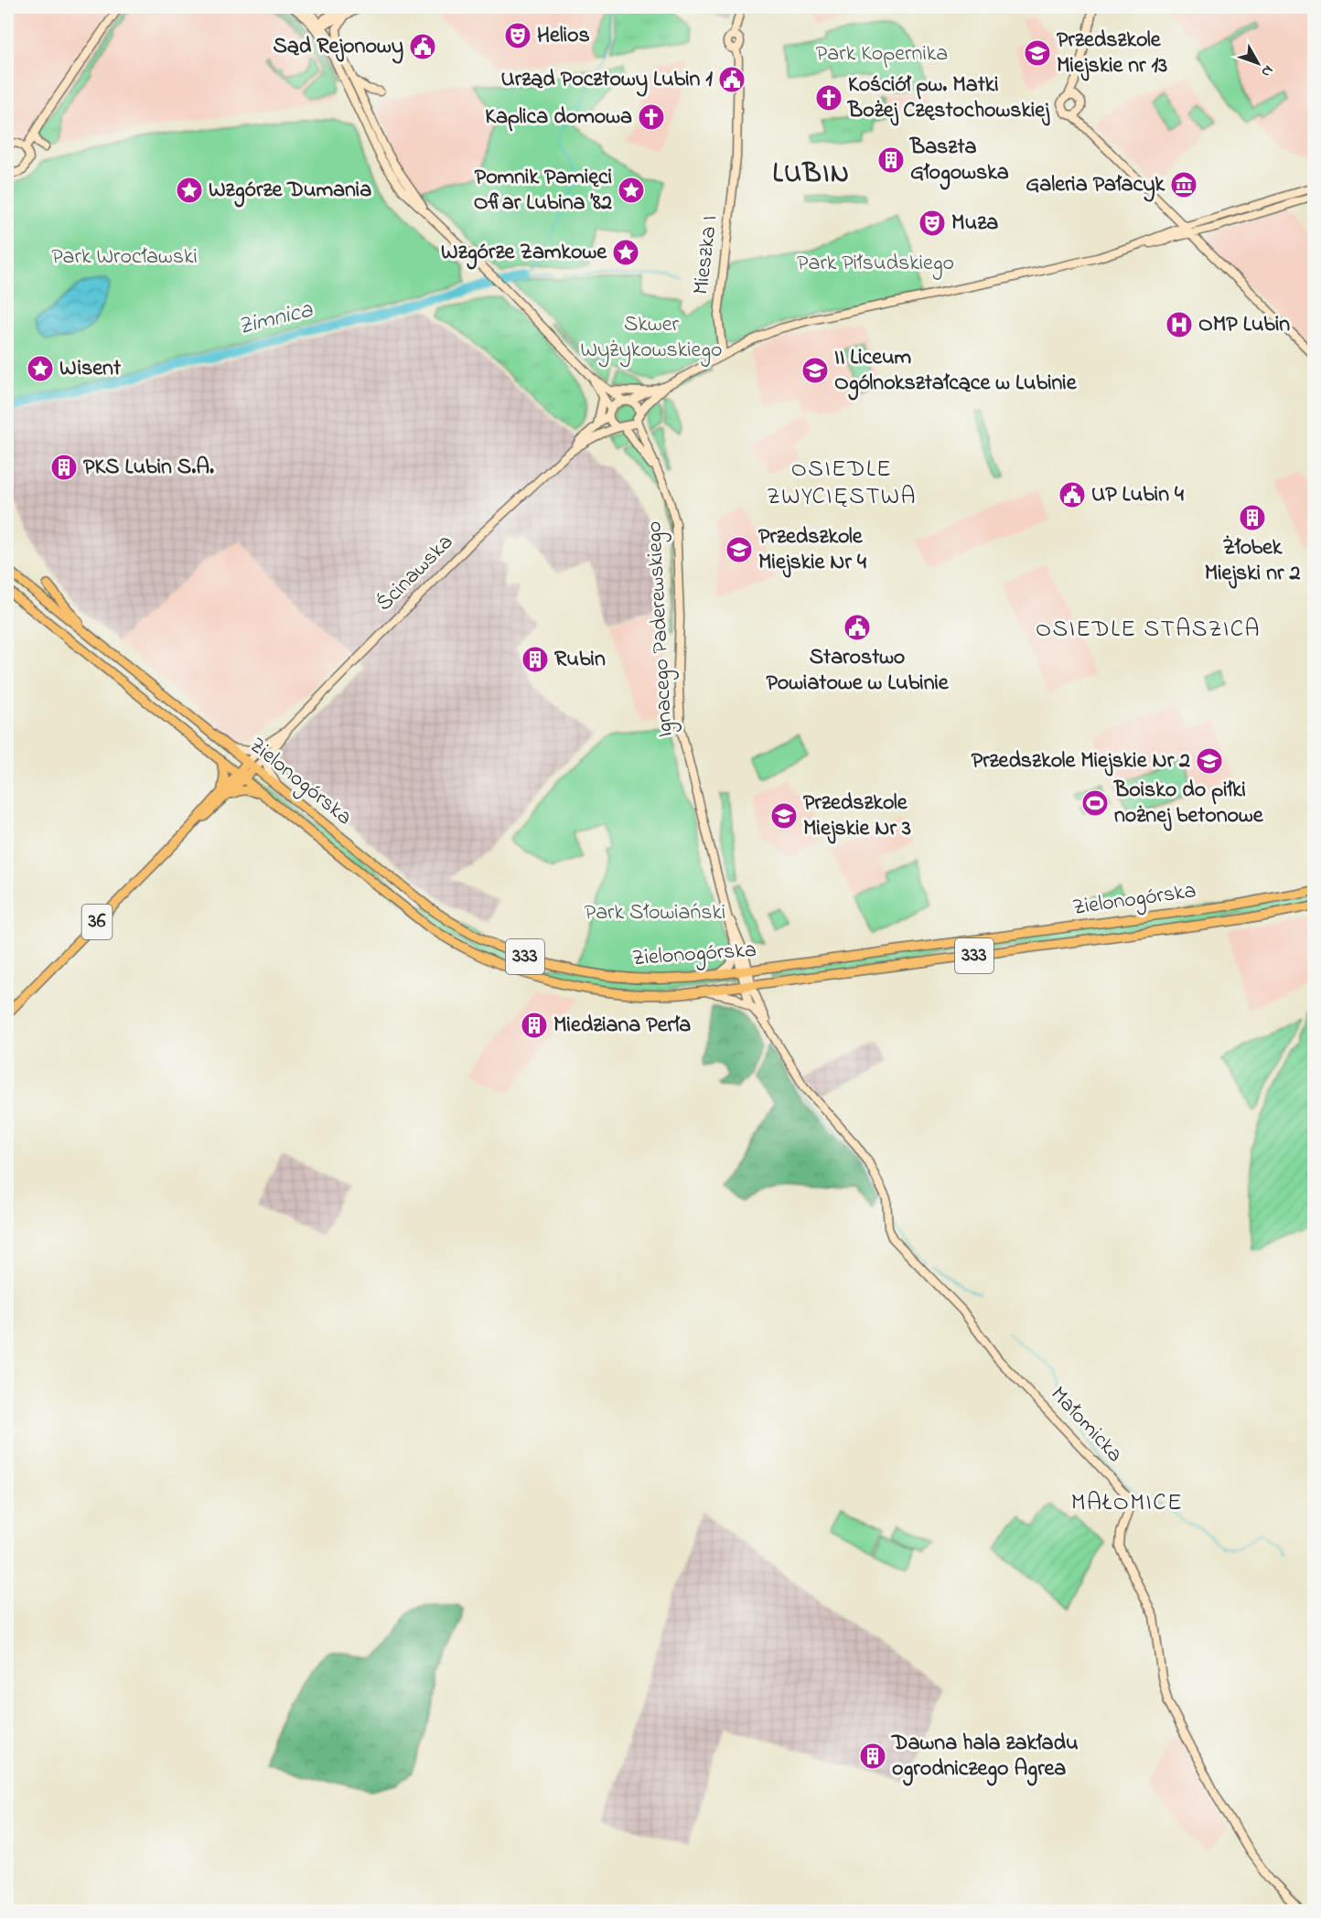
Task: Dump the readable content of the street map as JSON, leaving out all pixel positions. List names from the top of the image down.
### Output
{
  "streets": {
    "main road": ["Zielonogórska", "36", "333"],
    "street": [
      "Mieszka I",
      "Ścinawska",
      "Ignacego Paderewskiego",
      "Małomicka"
    ]
  },
  "crossings": [
    ["Ścinawska", "Ignacego Paderewskiego"],
    ["Ścinawska", "Zielonogórska"],
    ["Ścinawska", "36"],
    ["Zielonogórska", "36"],
    ["Zielonogórska", "Małomicka"]
  ],
  "districts": [
    "LUBIN",
    "OSIEDLE ZWYCIĘSTWA",
    "OSIEDLE STASZICA",
    "MAŁOMICE"
  ],
  "water": ["Zimnica"],
  "parks": [
    "Park Kopernika",
    "Park Wrocławski",
    "Park Piłsudskiego",
    "Skwer Wyżykowskiego",
    "Park Słowiański"
  ],
  "places": {
    "theatre": ["Helios", "Muza"],
    "public building": [
      "Sąd Rejonowy",
      "Urząd Pocztowy Lubin 1",
      "UP Lubin 4",
      "Starostwo Powiatowe w Lubinie"
    ],
    "school or university": [
      "Przedszkole Miejskie nr 13",
      "II Liceum Ogólnokształcące w Lubinie",
      "Przedszkole Miejskie Nr 4",
      "Przedszkole Miejskie Nr 2",
      "Przedszkole Miejskie Nr 3"
    ],
    "church": ["Kościół pw. Matki Bożej Częstochowskiej", "Kaplica domowa"],
    "building": [
      "Baszta Głogowska",
      "PKS Lubin S.A.",
      "Żłobek Miejski nr 2",
      "Rubin",
      "Miedziana Perła",
      "Dawna hala zakładu ogrodniczego Agrea"
    ],
    "museum": ["Galeria Pałacyk"],
    "place": [
      "Wzgórze Dumania",
      "Pomnik Pamięci Ofiar Lubina ’82",
      "Wzgórze Zamkowe",
      "Wisent"
    ],
    "hospital": ["OMP Lubin"],
    "sports": ["Boisko do piłki nożnej betonowe"]
  },
  "north": "bottom right"
}
